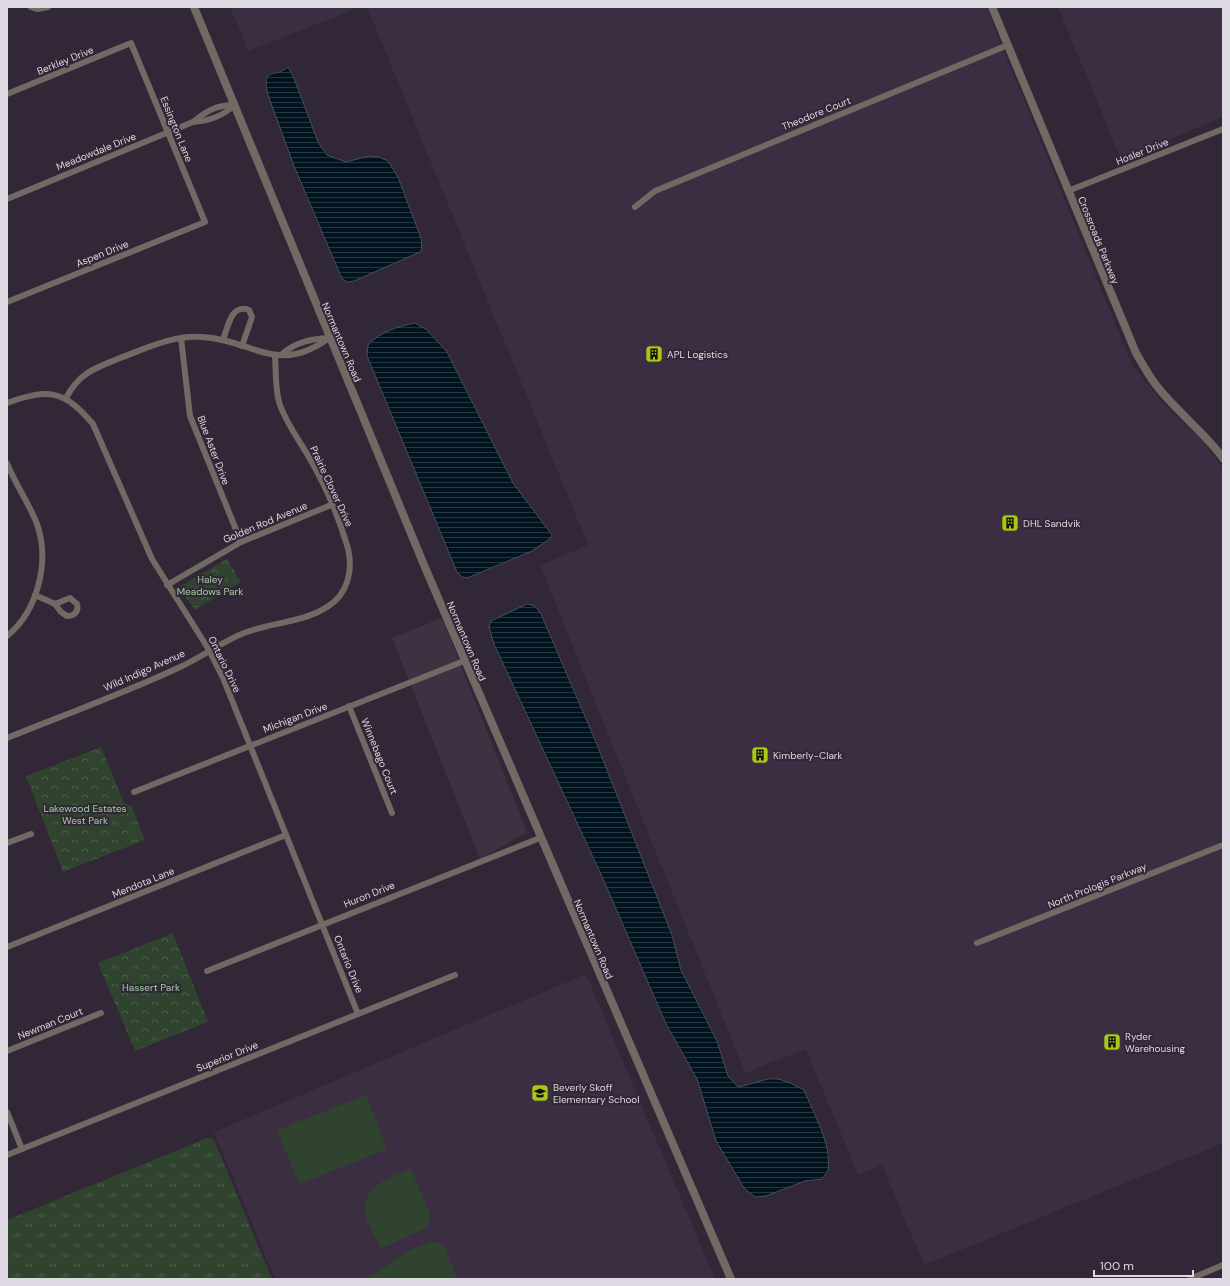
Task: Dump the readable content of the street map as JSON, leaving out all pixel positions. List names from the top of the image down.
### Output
{
  "streets": {
    "street": [
      "Berkley Drive",
      "Theodore Court",
      "Essington Lane",
      "Meadowdale Drive",
      "Hosler Drive",
      "Crossroads Parkway",
      "Aspen Drive",
      "Normantown Road",
      "Blue Aster Drive",
      "Prairie Clover Drive",
      "Golden Rod Avenue",
      "Ontario Drive",
      "Wild Indigo Avenue",
      "Michigan Drive",
      "Winnebago Court",
      "Mendota Lane",
      "North Prologis Parkway",
      "Huron Drive",
      "Newman Court",
      "Superior Drive"
    ]
  },
  "crossings": [
    ["Berkley Drive", "Essington Lane"],
    ["Theodore Court", "Crossroads Parkway"],
    ["Essington Lane", "Meadowdale Drive"],
    ["Essington Lane", "Aspen Drive"],
    ["Meadowdale Drive", "Normantown Road"],
    ["Hosler Drive", "Crossroads Parkway"],
    ["Normantown Road", "Michigan Drive"],
    ["Normantown Road", "Huron Drive"],
    ["Blue Aster Drive", "Golden Rod Avenue"],
    ["Prairie Clover Drive", "Golden Rod Avenue"],
    ["Prairie Clover Drive", "Wild Indigo Avenue"],
    ["Golden Rod Avenue", "Ontario Drive"],
    ["Ontario Drive", "Wild Indigo Avenue"],
    ["Ontario Drive", "Michigan Drive"],
    ["Ontario Drive", "Mendota Lane"],
    ["Ontario Drive", "Huron Drive"],
    ["Ontario Drive", "Superior Drive"],
    ["Michigan Drive", "Winnebago Court"]
  ],
  "parks": ["Haley Meadows Park", "Lakewood Estates West Park", "Hassert Park"],
  "places": {
    "building": [
      "APL Logistics",
      "DHL Sandvik",
      "Kimberly-Clark",
      "Ryder Warehousing"
    ],
    "school or university": ["Beverly Skoff Elementary School"]
  },
  "scale_bar": "100 m"
}
